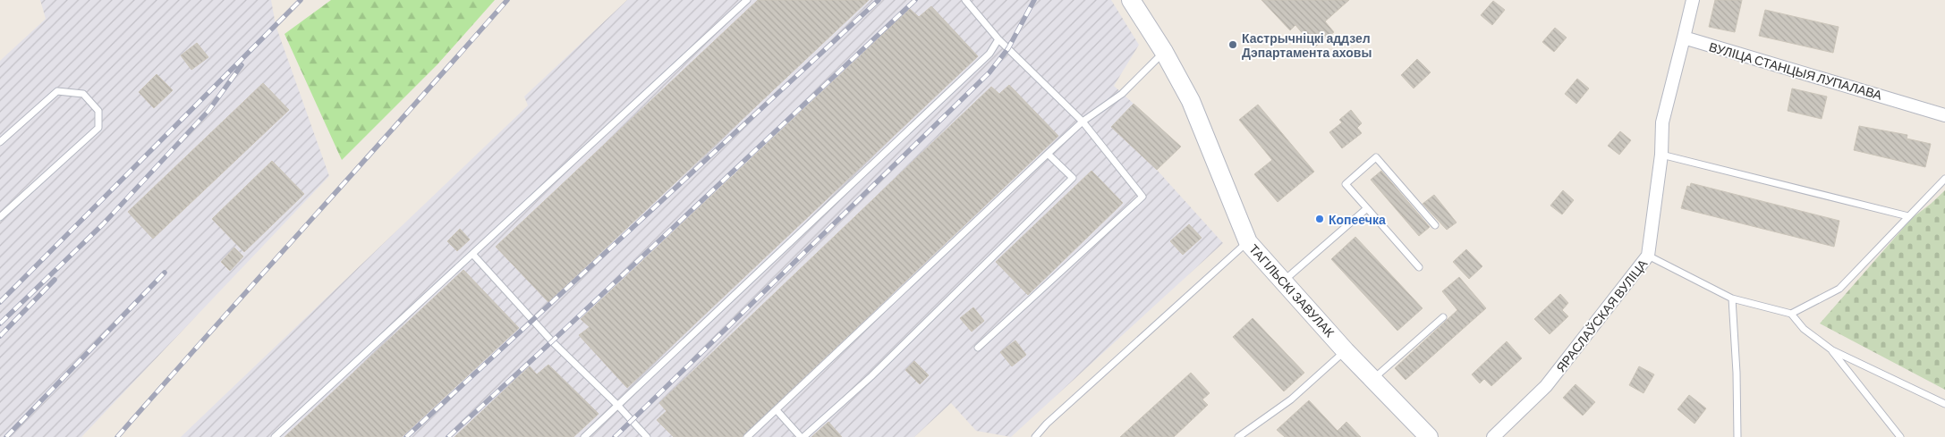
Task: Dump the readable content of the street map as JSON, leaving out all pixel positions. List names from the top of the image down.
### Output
{
  "streets": {
    "main road": ["ТАГІЛЬСКІ ЗАВУЛАК"],
    "street": ["ВУЛІЦА СТАНЦЫЯ ЛУПАЛАВА", "ЯРАСЛАЎСКАЯ ВУЛІЦА"]
  },
  "crossings": [
    ["ВУЛІЦА СТАНЦЫЯ ЛУПАЛАВА", "ЯРАСЛАЎСКАЯ ВУЛІЦА"]
  ],
  "places": ["Кастрычніцкі аддзел Дэпартамента аховы", "Копеечка"]
}
